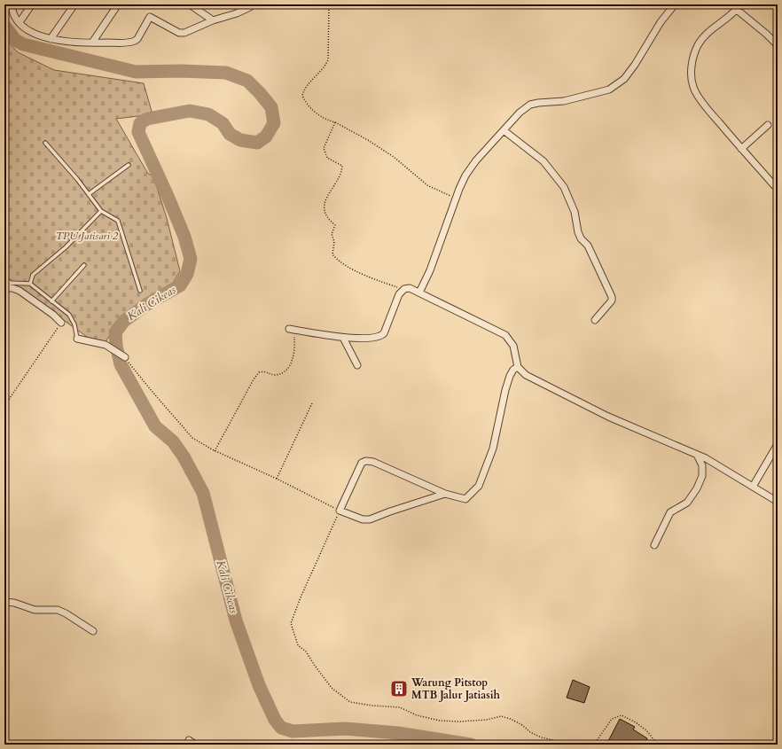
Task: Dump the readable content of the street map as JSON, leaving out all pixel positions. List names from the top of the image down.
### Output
{
  "water": ["Kali Cikeas"],
  "parks": ["TPU Jatisari 2"],
  "places": {
    "building": ["Warung Pitstop MTB Jalur Jatiasih"]
  }
}
